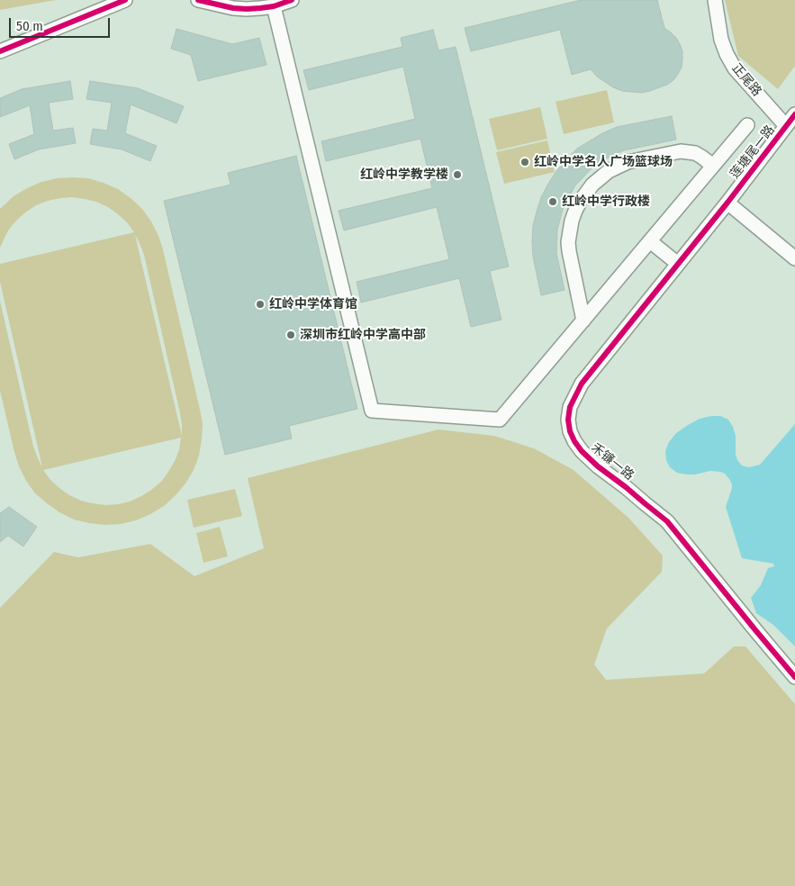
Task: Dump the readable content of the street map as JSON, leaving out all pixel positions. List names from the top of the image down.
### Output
{
  "streets": {
    "street": ["正尾路", "莲塘尾一路", "禾镰一路"]
  },
  "crossings": [
    ["正尾路", "莲塘尾一路"],
    ["莲塘尾一路", "禾镰一路"]
  ],
  "places": [
    "红岭中学名人广场篮球场",
    "红岭中学教学楼",
    "红岭中学行政楼",
    "红岭中学体育馆",
    "深圳市红岭中学高中部"
  ],
  "scale_bar": "50 m"
}
